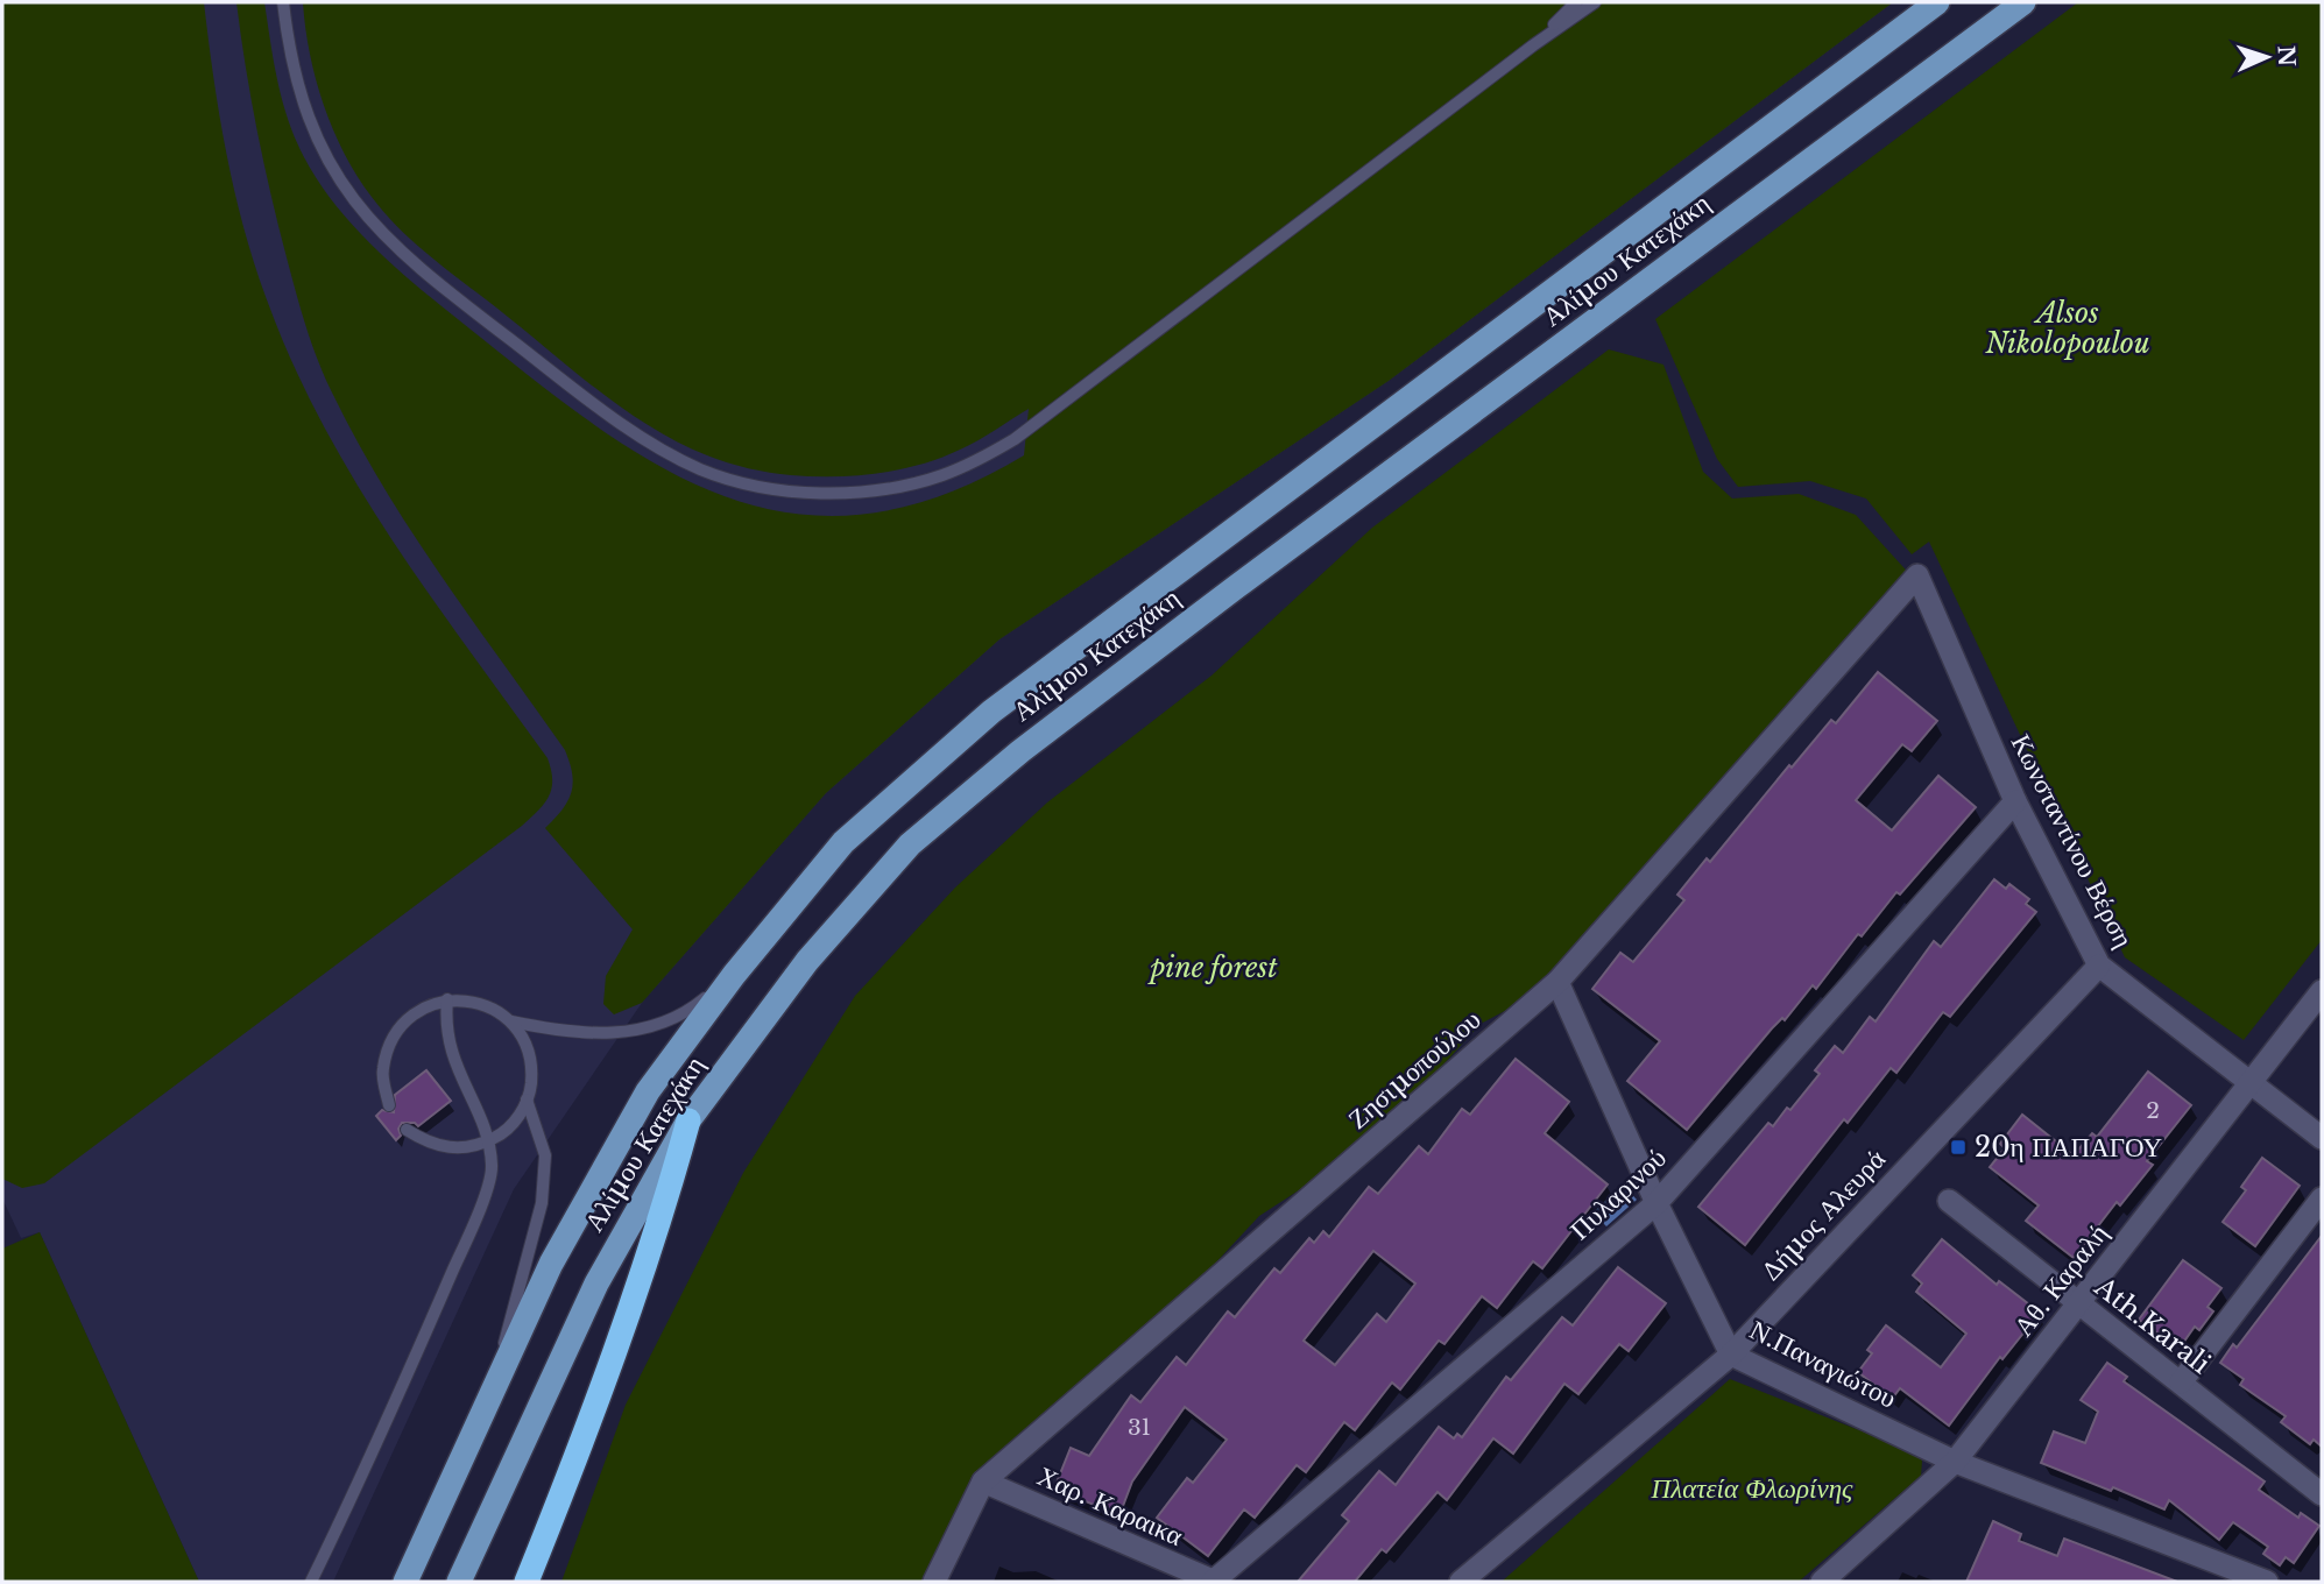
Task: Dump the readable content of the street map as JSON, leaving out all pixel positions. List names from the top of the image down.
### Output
{
  "streets": {
    "main road": ["Αλίμου Κατεχάκη"],
    "street": [
      "Κωνσταντίνου Βέρση",
      "Ζησιμοπούλου",
      "Πυλαρινού",
      "Δήμος Αλευρά",
      "Αθ. Καραλή",
      "Ath.Karali",
      "Ν.Παναγιώτου",
      "Χαρ. Καραικα"
    ]
  },
  "crossings": [
    ["Κωνσταντίνου Βέρση", "Ζησιμοπούλου"],
    ["Κωνσταντίνου Βέρση", "Πυλαρινού"],
    ["Κωνσταντίνου Βέρση", "Δήμος Αλευρά"],
    ["Κωνσταντίνου Βέρση", "Αθ. Καραλή"],
    ["Ζησιμοπούλου", "Ν.Παναγιώτου"],
    ["Ζησιμοπούλου", "Χαρ. Καραικα"],
    ["Πυλαρινού", "Ν.Παναγιώτου"],
    ["Πυλαρινού", "Χαρ. Καραικα"],
    ["Δήμος Αλευρά", "Ν.Παναγιώτου"],
    ["Αθ. Καραλή", "Ath.Karali"],
    ["Αθ. Καραλή", "Ν.Παναγιώτου"]
  ],
  "parks": ["Alsos Nikolopoulou", "pine forest", "Πλατεία Φλωρίνης"],
  "places": {
    "transit": ["20η ΠΑΠΑΓΟΥ"]
  },
  "house_numbers": ["2", "31"],
  "north": "right"
}
